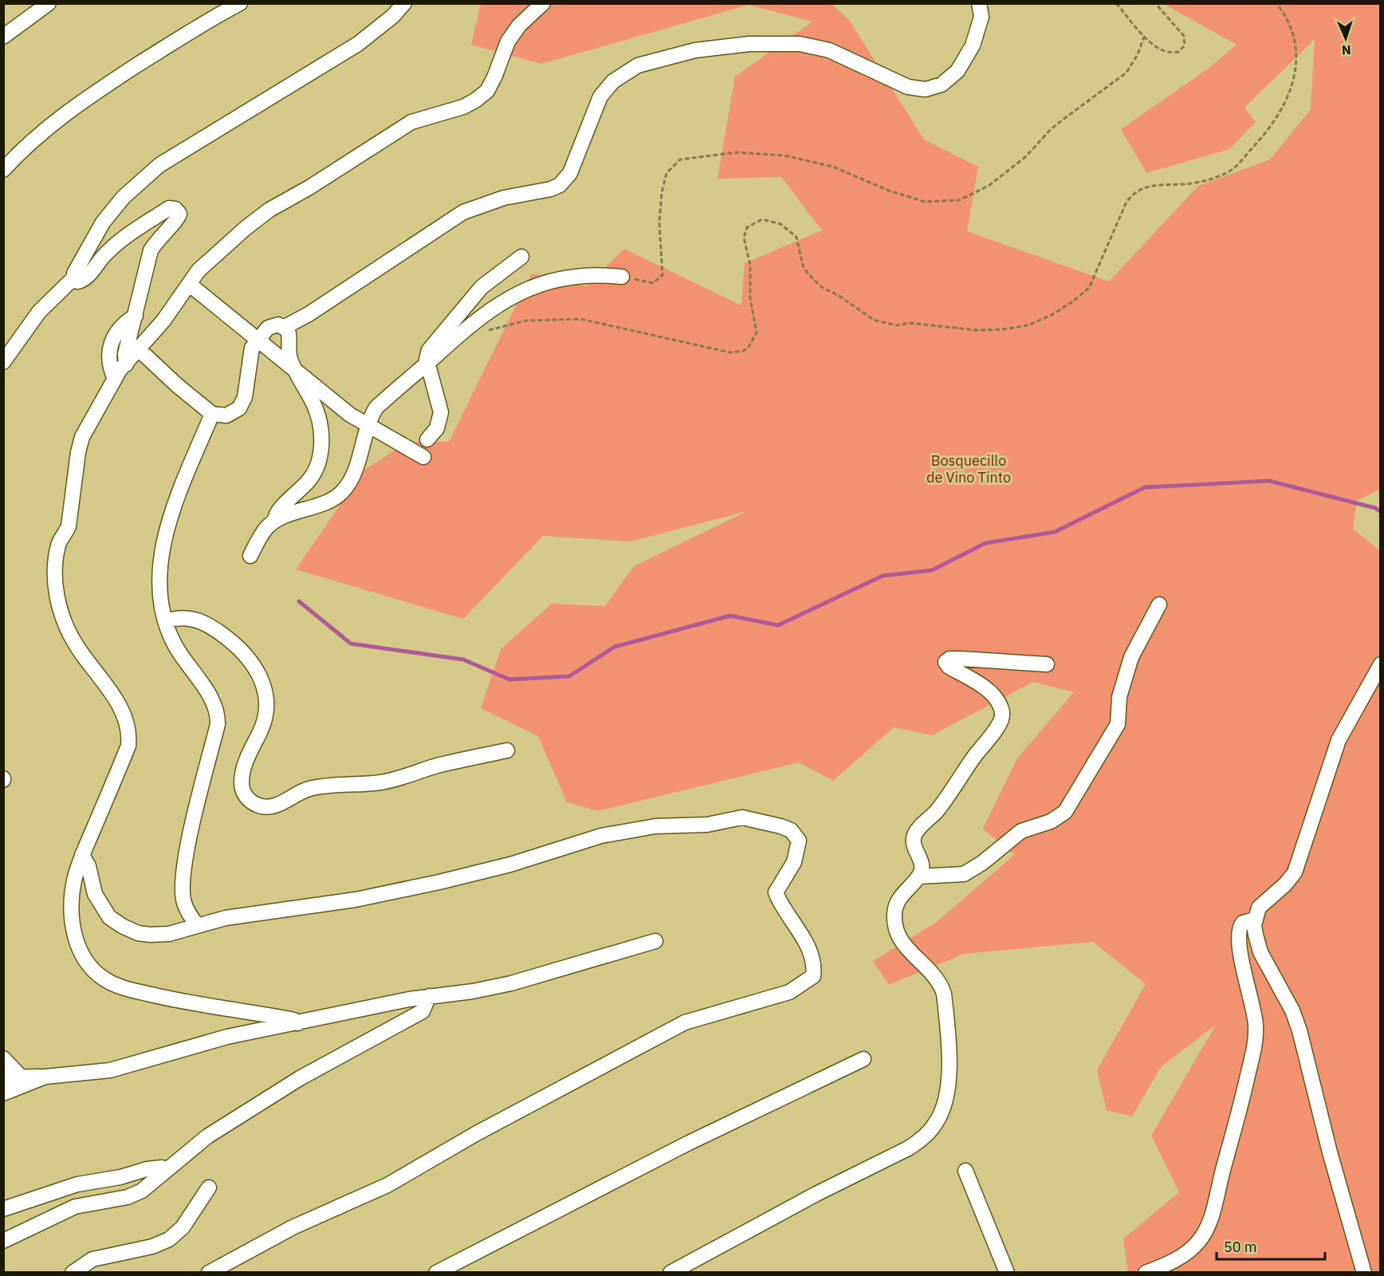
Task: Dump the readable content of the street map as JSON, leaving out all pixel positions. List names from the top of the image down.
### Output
{
  "parks": ["Bosquecillo de Vino Tinto"],
  "scale_bar": "50 m",
  "north": "bottom"
}
